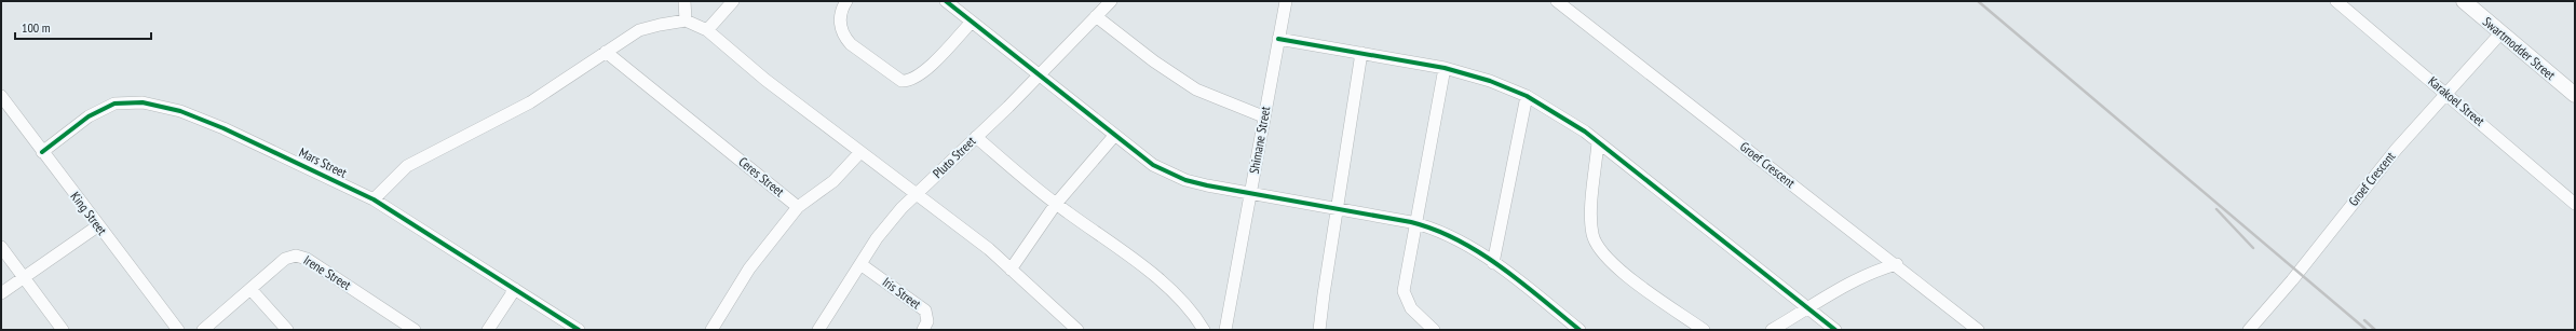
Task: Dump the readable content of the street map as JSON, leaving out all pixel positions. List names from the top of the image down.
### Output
{
  "streets": {
    "main road": ["Swartmodder Street"],
    "street": [
      "Karakoel Street",
      "Shimane Street",
      "Pluto Street",
      "Mars Street",
      "Groef Crescent",
      "Ceres Street",
      "King Street",
      "Irene Street",
      "Iris Street"
    ]
  },
  "crossings": [
    ["Swartmodder Street", "Groef Crescent"],
    ["Karakoel Street", "Groef Crescent"],
    ["Pluto Street", "Iris Street"],
    ["Mars Street", "King Street"]
  ],
  "scale_bar": "100 m"
}
